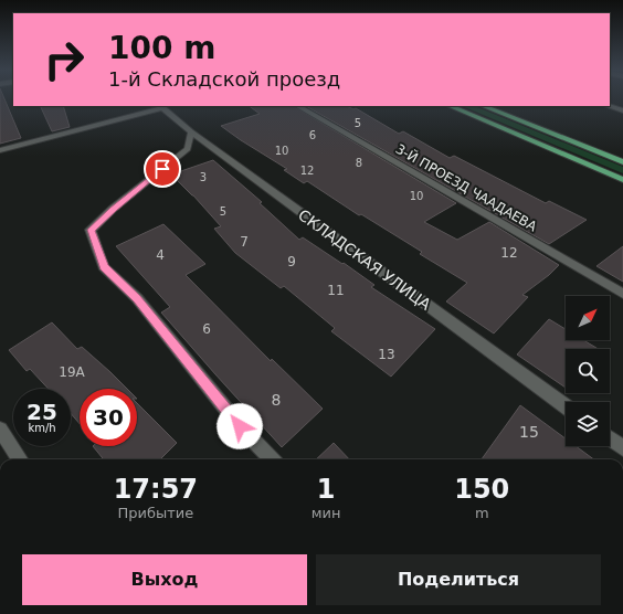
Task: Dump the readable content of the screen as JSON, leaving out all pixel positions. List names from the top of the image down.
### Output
{
  "streets": {
    "street": ["3-Й ПРОЕЗД ЧААДАЕВА", "СКЛАДСКАЯ УЛИЦА"]
  },
  "house_numbers": [
    "5",
    "6",
    "10",
    "8",
    "12",
    "3",
    "10",
    "5",
    "7",
    "12",
    "4",
    "9",
    "11",
    "6",
    "13",
    "19А",
    "8",
    "15"
  ],
  "north": "top right",
  "page": {
    "turn": ["100 m", "1-й Складской проезд"],
    "speed": "25 km/h",
    "limit": "30",
    "eta": [
      "17:57",
      "Прибытие",
      "1",
      "мин",
      "150",
      "m"
    ],
    "buttons": ["Выход", "Поделиться"]
  }
}
